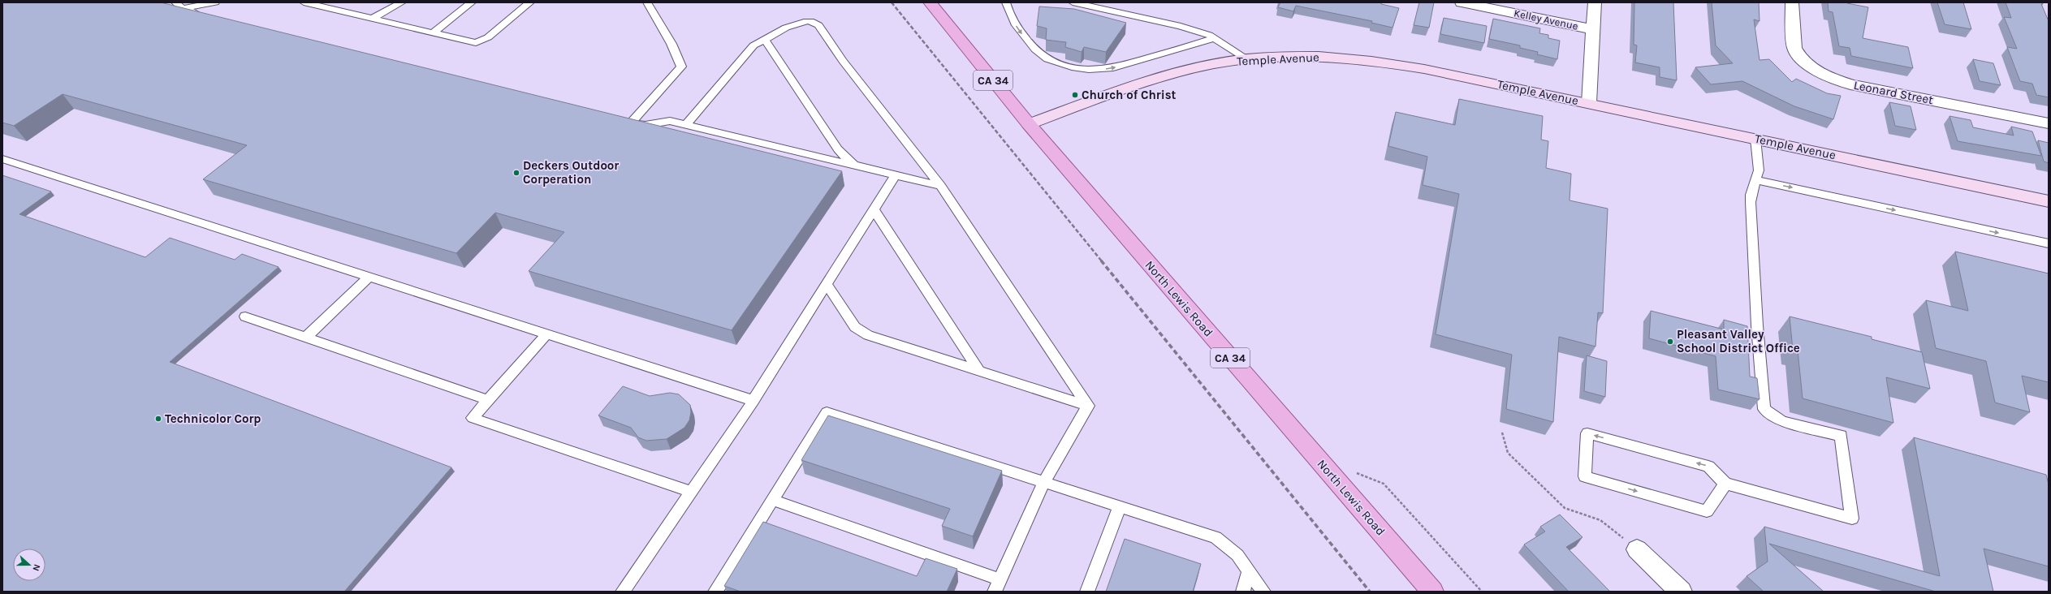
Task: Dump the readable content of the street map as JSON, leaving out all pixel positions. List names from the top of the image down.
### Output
{
  "streets": {
    "main road": ["Temple Avenue", "CA 34", "North Lewis Road"],
    "street": ["Kelley Avenue", "Leonard Street"]
  },
  "crossings": [
    ["Temple Avenue", "North Lewis Road"]
  ],
  "places": [
    "Church of Christ",
    "Deckers Outdoor Corperation",
    "Pleasant Valley School District Office",
    "Technicolor Corp"
  ],
  "north": "right"
}
